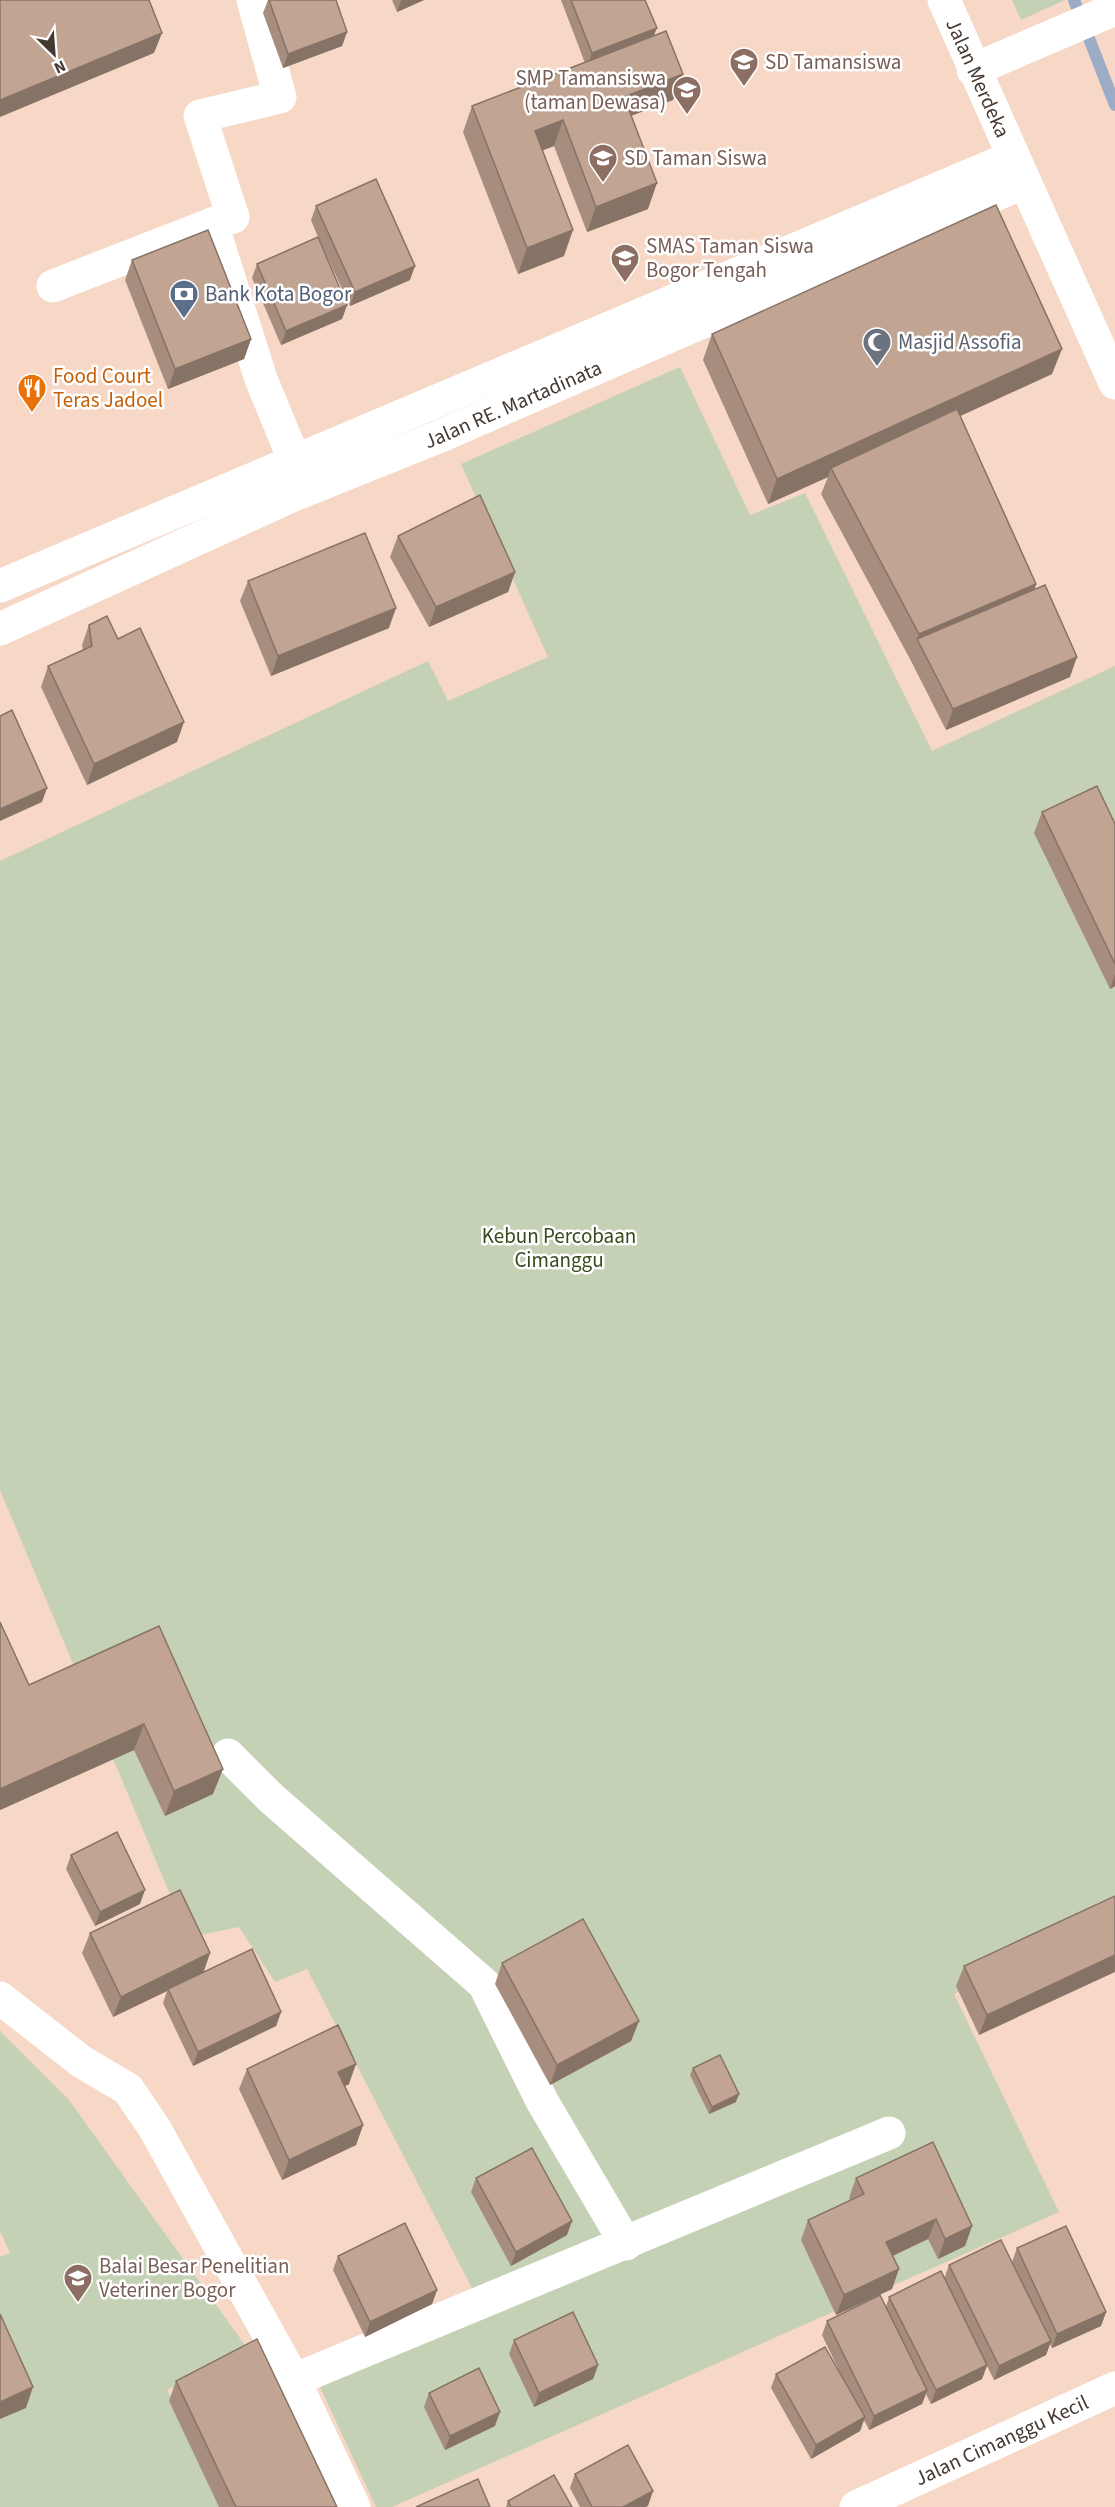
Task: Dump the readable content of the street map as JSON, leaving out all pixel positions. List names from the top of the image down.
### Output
{
  "streets": {
    "street": ["Jalan Merdeka", "Jalan RE. Martadinata", "Jalan Cimanggu Kecil"]
  },
  "crossings": [
    ["Jalan Merdeka", "Jalan RE. Martadinata"]
  ],
  "parks": ["Kebun Percobaan Cimanggu"],
  "places": {
    "school or university": [
      "SD Tamansiswa",
      "SMP Tamansiswa (taman Dewasa)",
      "SD Taman Siswa",
      "SMAS Taman Siswa Bogor Tengah",
      "Balai Besar Penelitian Veteriner Bogor"
    ],
    "bank": ["Bank Kota Bogor"],
    "mosque": ["Masjid Assofia"],
    "restaurant": ["Food Court Teras Jadoel"]
  },
  "north": "bottom right"
}
